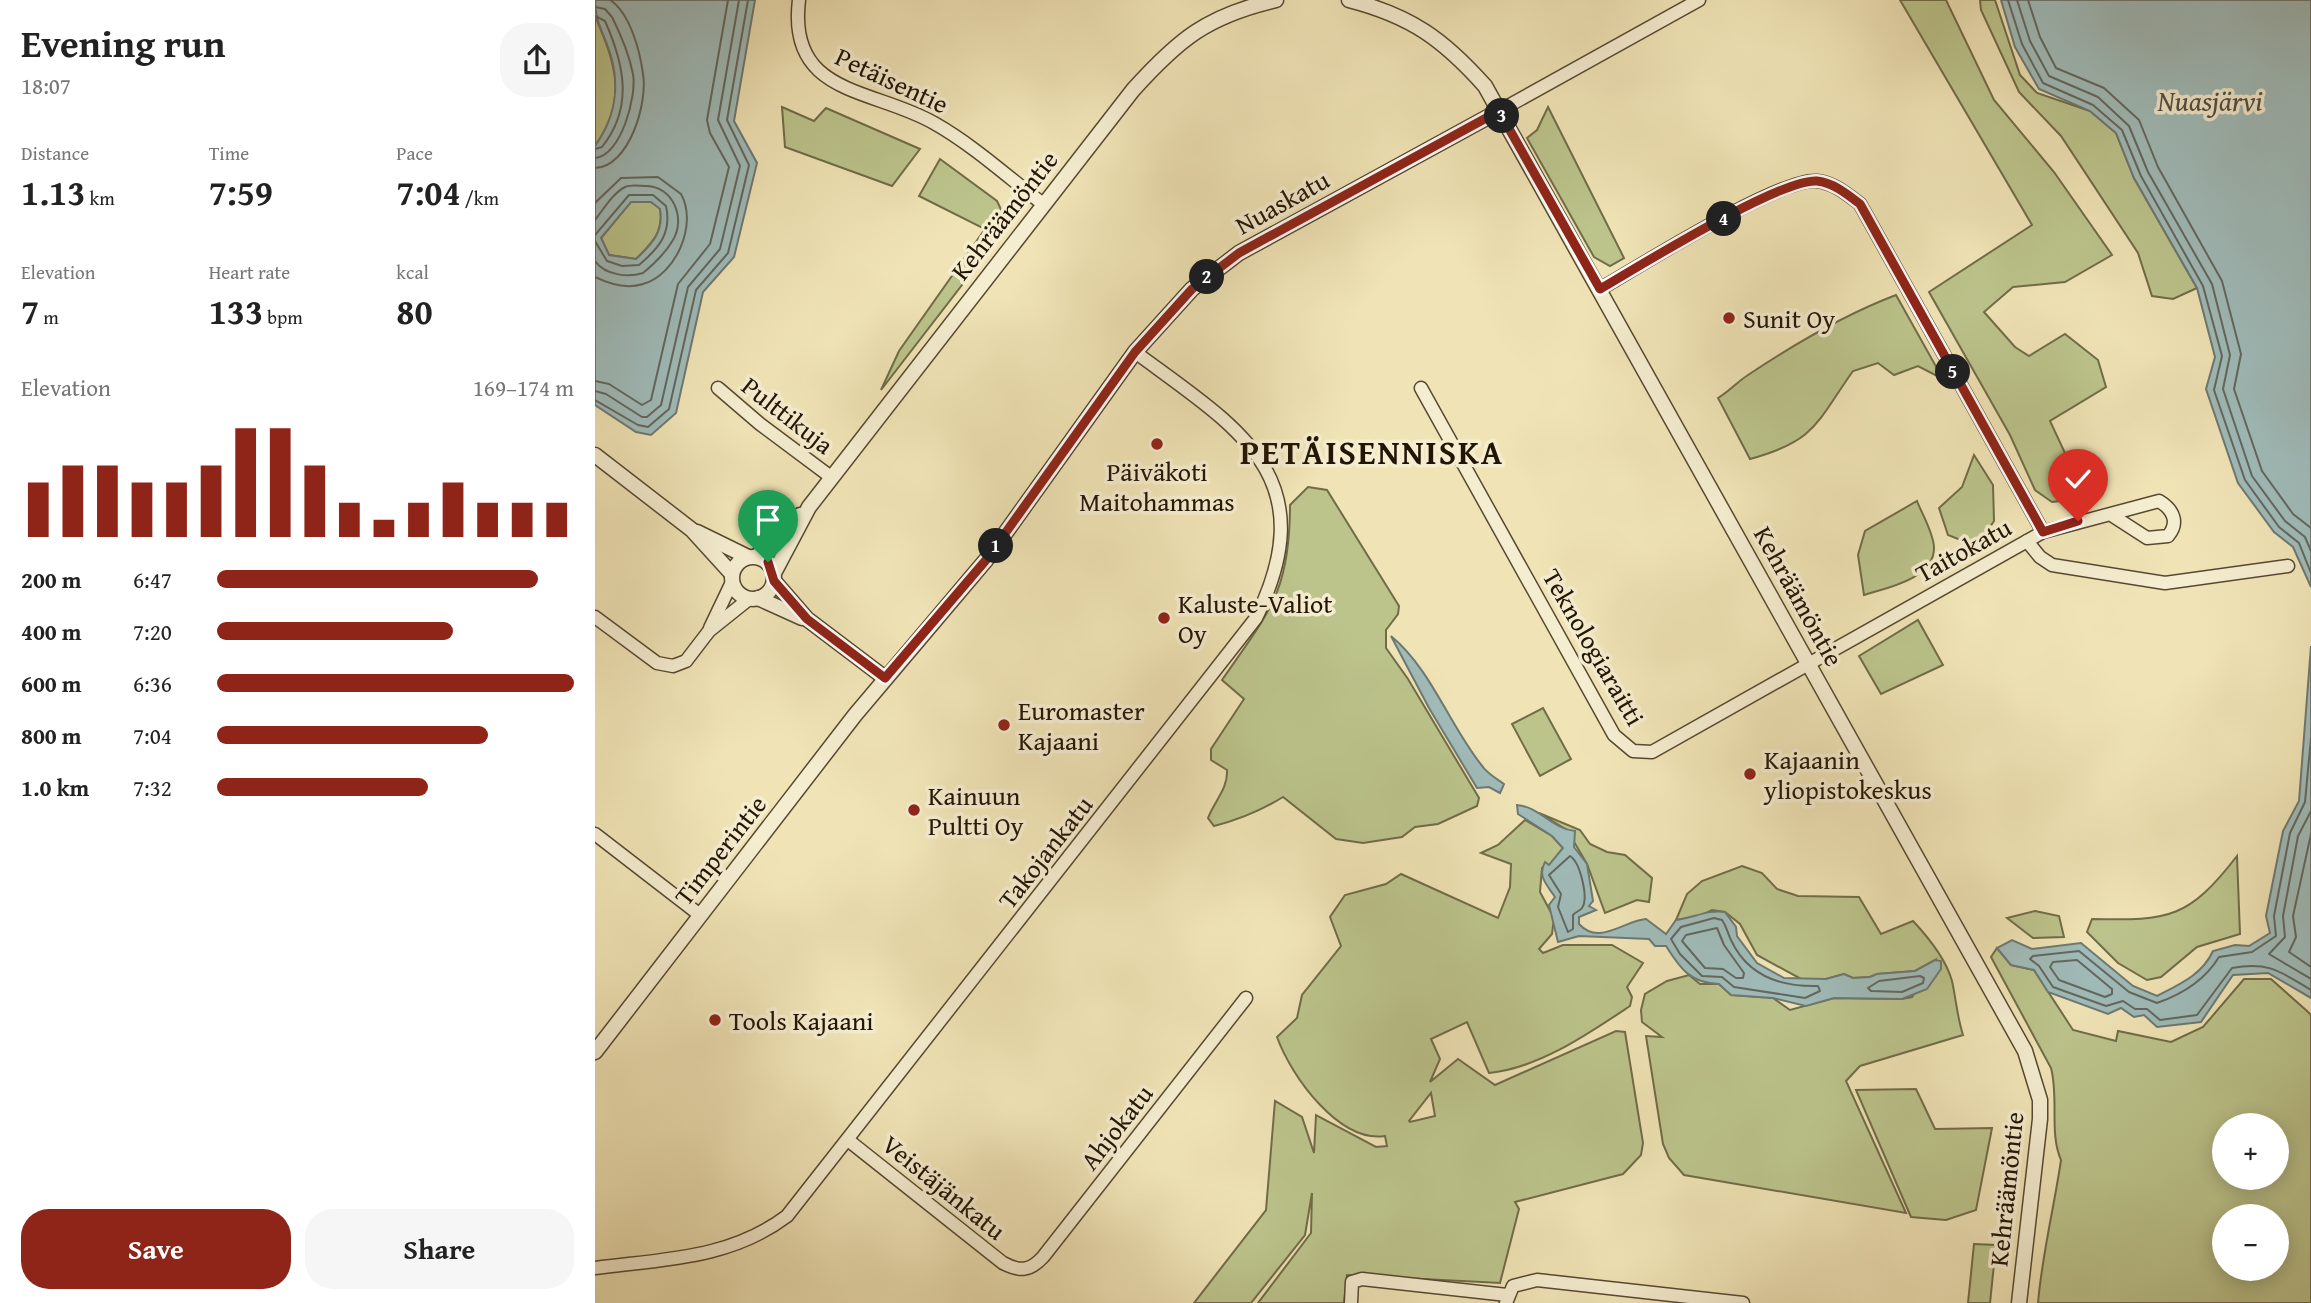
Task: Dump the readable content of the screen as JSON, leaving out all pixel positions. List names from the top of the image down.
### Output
{
  "streets": {
    "street": [
      "Petäisentie",
      "Nuaskatu",
      "Kehräämöntie",
      "Pulttikuja",
      "Taitokatu",
      "Teknologiaraitti",
      "Timperintie",
      "Takojankatu",
      "Ahjokatu",
      "Veistäjänkatu"
    ]
  },
  "crossings": [
    ["Petäisentie", "Kehräämöntie"],
    ["Nuaskatu", "Kehräämöntie"],
    ["Nuaskatu", "Timperintie"],
    ["Nuaskatu", "Takojankatu"],
    ["Kehräämöntie", "Pulttikuja"],
    ["Kehräämöntie", "Taitokatu"],
    ["Kehräämöntie", "Teknologiaraitti"],
    ["Taitokatu", "Teknologiaraitti"],
    ["Takojankatu", "Veistäjänkatu"],
    ["Ahjokatu", "Veistäjänkatu"]
  ],
  "districts": ["PETÄISENNISKA"],
  "water": ["Nuasjärvi"],
  "places": [
    "Sunit Oy",
    "Päiväkoti Maitohammas",
    "Kaluste-Valiot Oy",
    "Euromaster Kajaani",
    "Kajaanin yliopistokeskus",
    "Kainuun Pultti Oy",
    "Tools Kajaani"
  ],
  "page": {
    "heading": ["Evening run", "18:07"],
    "pins": [
      "3",
      "4",
      "2",
      "5",
      "1"
    ],
    "stats": [
      ["Distance", "1.13 km"],
      ["Time", "7:59"],
      ["Pace", "7:04 /km"],
      ["Elevation", "7 m"],
      ["Heart rate", "133 bpm"],
      ["kcal", "80"]
    ],
    "chart": ["Elevation", "169–174 m"],
    "list": [
      {
        "name": "200 m",
        "note": "6:47"
      },
      {
        "name": "400 m",
        "note": "7:20"
      },
      {
        "name": "600 m",
        "note": "6:36"
      },
      {
        "name": "800 m",
        "note": "7:04"
      },
      {
        "name": "1.0 km",
        "note": "7:32"
      }
    ],
    "map_buttons": ["+", "−"],
    "buttons": ["Save", "Share"]
  }
}
